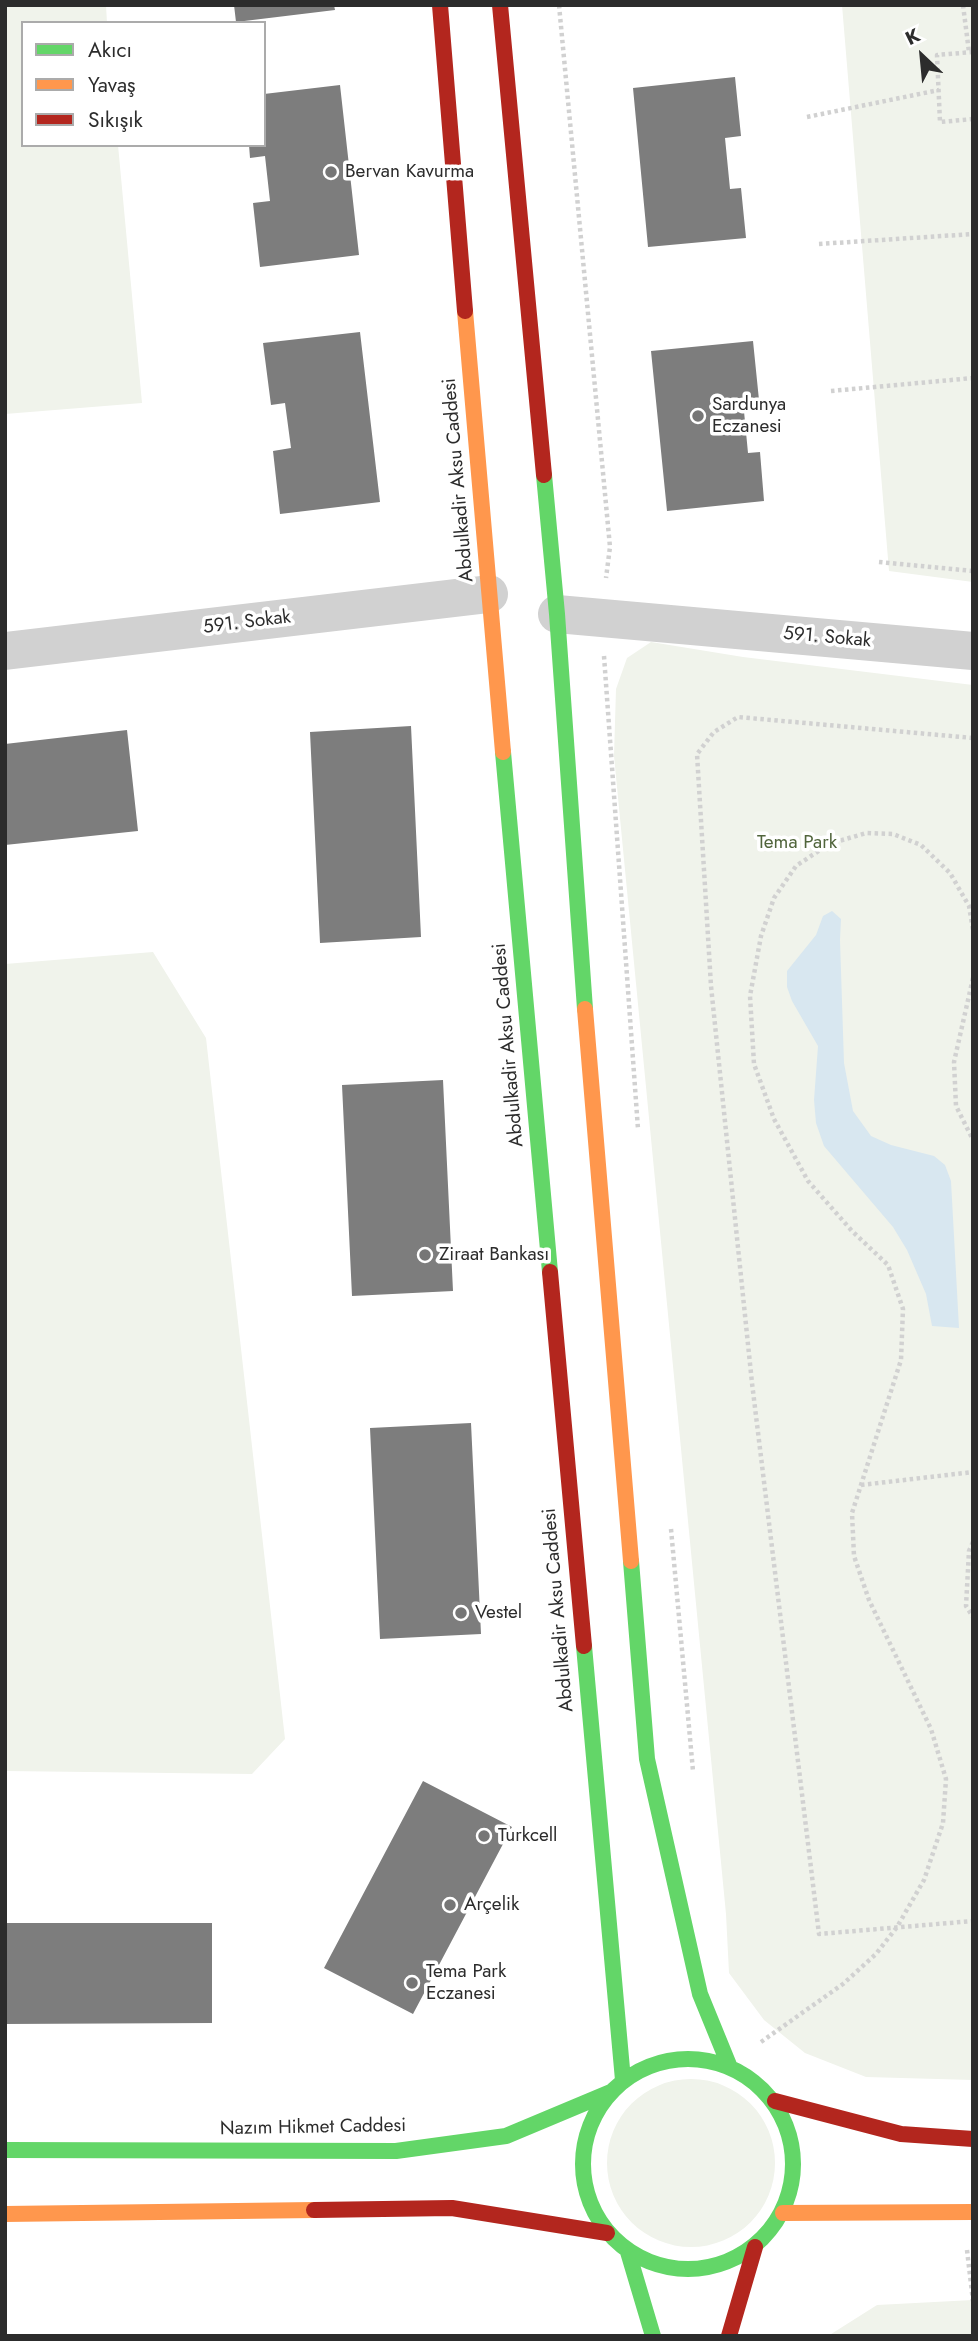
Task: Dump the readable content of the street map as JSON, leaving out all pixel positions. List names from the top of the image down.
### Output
{
  "streets": {
    "main road": ["Abdulkadir Aksu Caddesi", "Nazım Hikmet Caddesi"],
    "street": ["591. Sokak"]
  },
  "crossings": [
    ["Abdulkadir Aksu Caddesi", "591. Sokak"],
    ["Abdulkadir Aksu Caddesi", "Nazım Hikmet Caddesi"]
  ],
  "parks": ["Tema Park"],
  "places": [
    "Bervan Kavurma",
    "Sardunya Eczanesi",
    "Ziraat Bankası",
    "Vestel",
    "Turkcell",
    "Arçelik",
    "Tema Park Eczanesi"
  ],
  "legend": ["Akıcı", "Yavaş", "Sıkışık"],
  "north": "top left"
}
